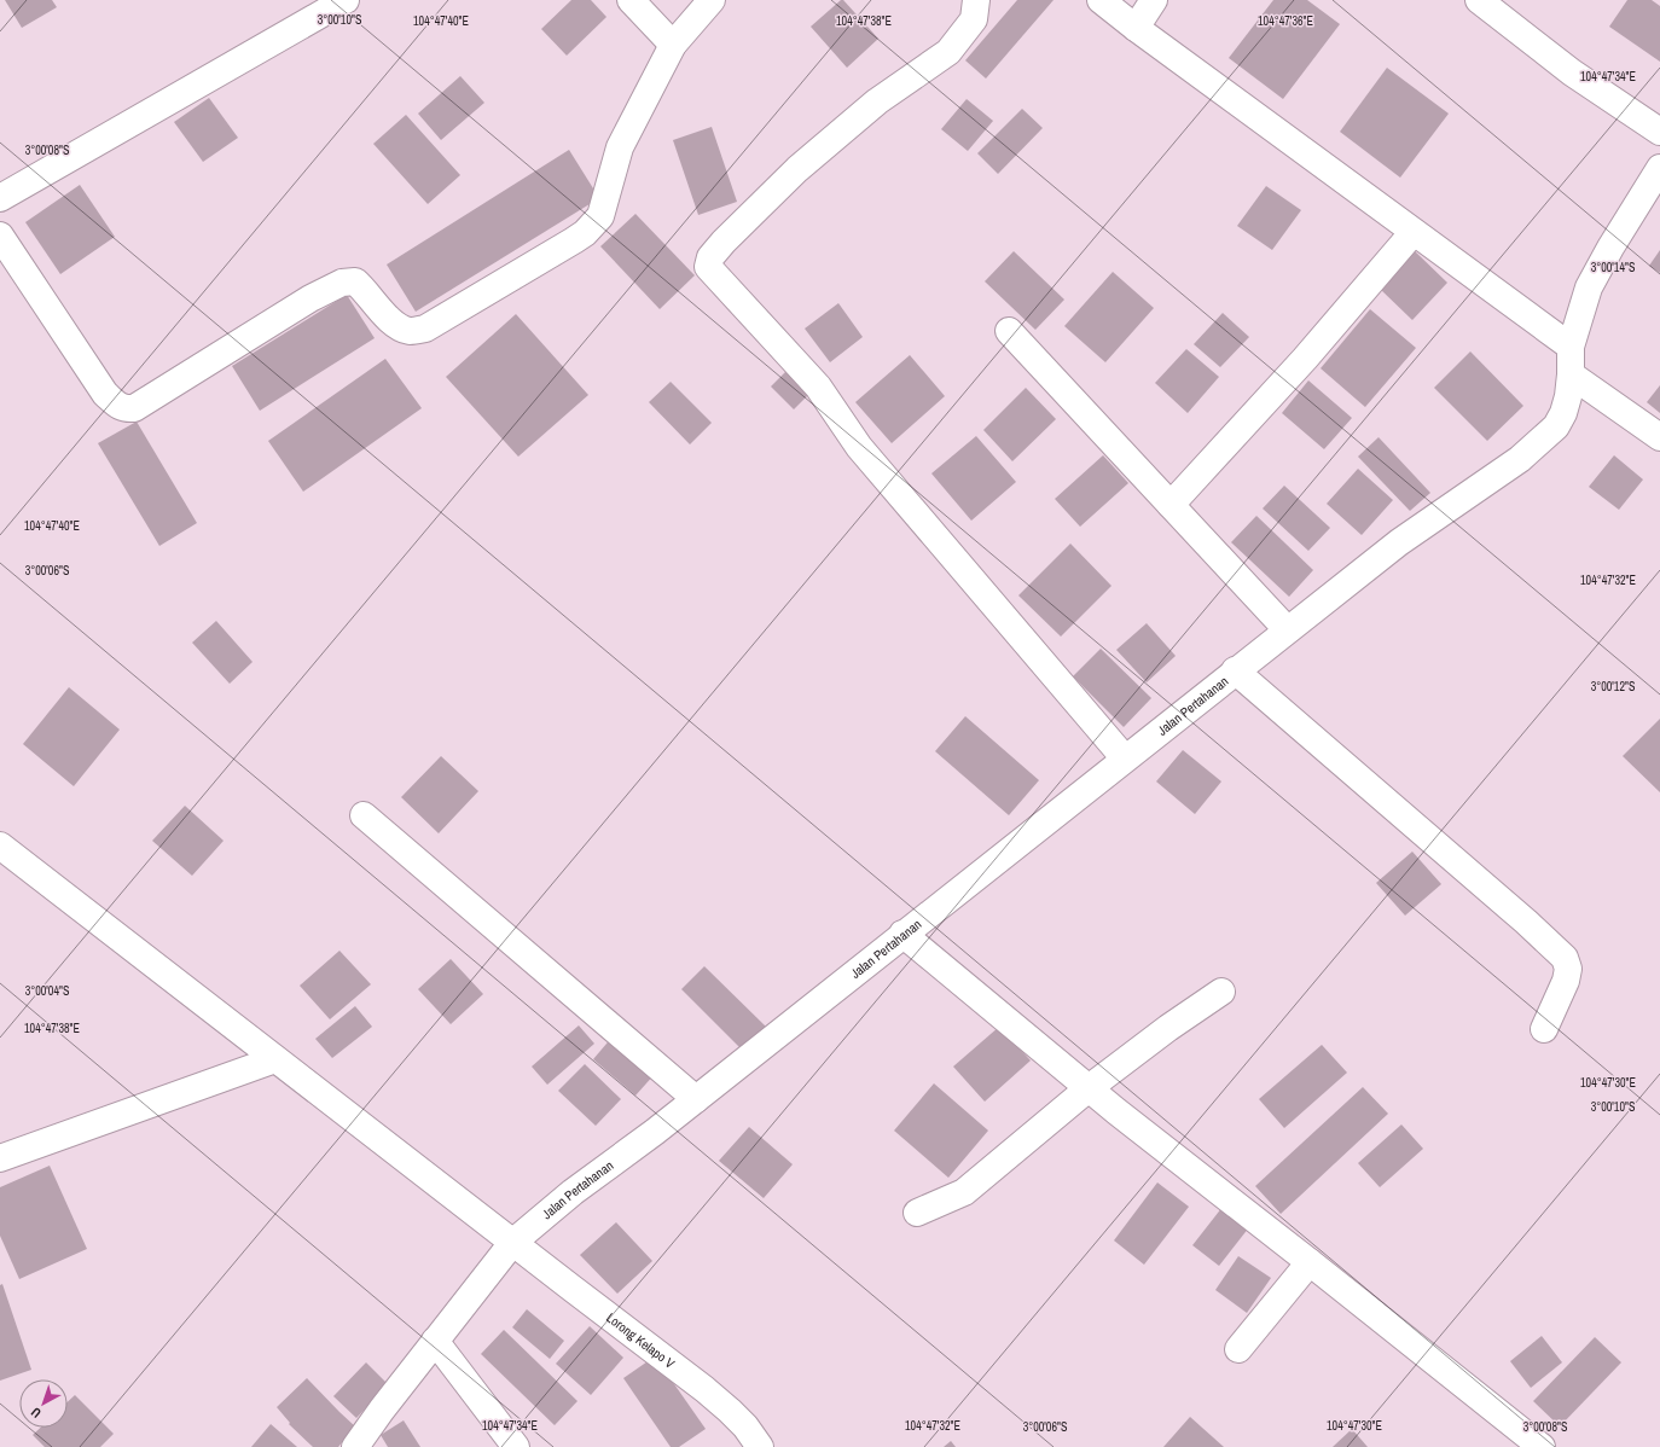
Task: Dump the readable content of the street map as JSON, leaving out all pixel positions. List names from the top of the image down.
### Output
{
  "streets": {
    "street": ["Jalan Pertahanan", "Lorong Kelapo V"]
  },
  "crossings": [
    ["Jalan Pertahanan", "Lorong Kelapo V"]
  ],
  "north": "bottom left",
  "coordinates": [
    "3°00'10\"S",
    "104°47'40\"E",
    "104°47'38\"E",
    "104°47'36\"E",
    "104°47'34\"E",
    "3°00'08\"S",
    "3°00'14\"S",
    "3°00'06\"S",
    "104°47'32\"E",
    "3°00'12\"S",
    "3°00'04\"S",
    "104°47'30\"E"
  ]
}
